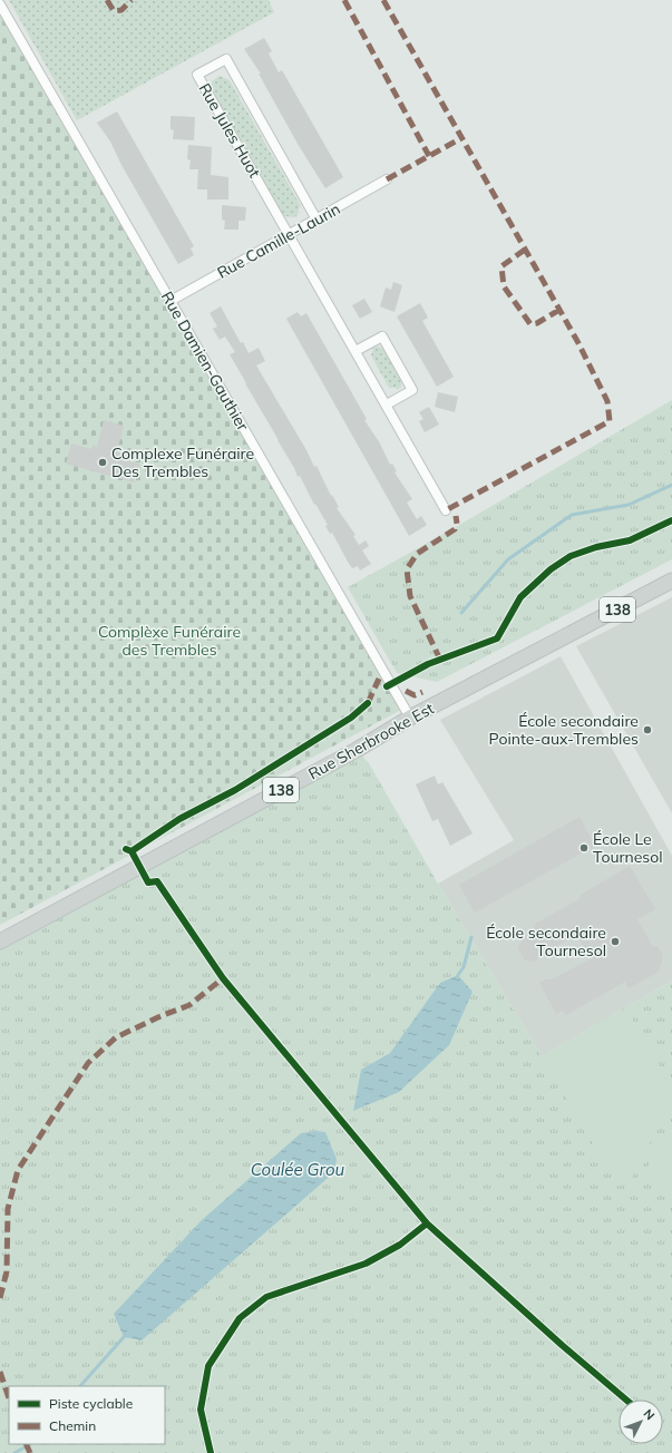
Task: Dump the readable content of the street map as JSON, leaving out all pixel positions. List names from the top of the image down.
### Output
{
  "streets": {
    "main road": ["138", "Rue Sherbrooke Est"],
    "street": ["Rue Jules Huot", "Rue Camille-Laurin", "Rue Damien-Gauthier"]
  },
  "crossings": [
    ["Rue Jules Huot", "Rue Camille-Laurin"],
    ["Rue Camille-Laurin", "Rue Damien-Gauthier"],
    ["Rue Damien-Gauthier", "Rue Sherbrooke Est"]
  ],
  "water": ["Coulée Grou"],
  "parks": ["Complèxe Funéraire des Trembles"],
  "places": [
    "Complexe Funéraire Des Trembles",
    "École secondaire Pointe-aux-Trembles",
    "École Le Tournesol",
    "École secondaire Tournesol"
  ],
  "legend": ["Piste cyclable", "Chemin"],
  "north": "top right"
}
